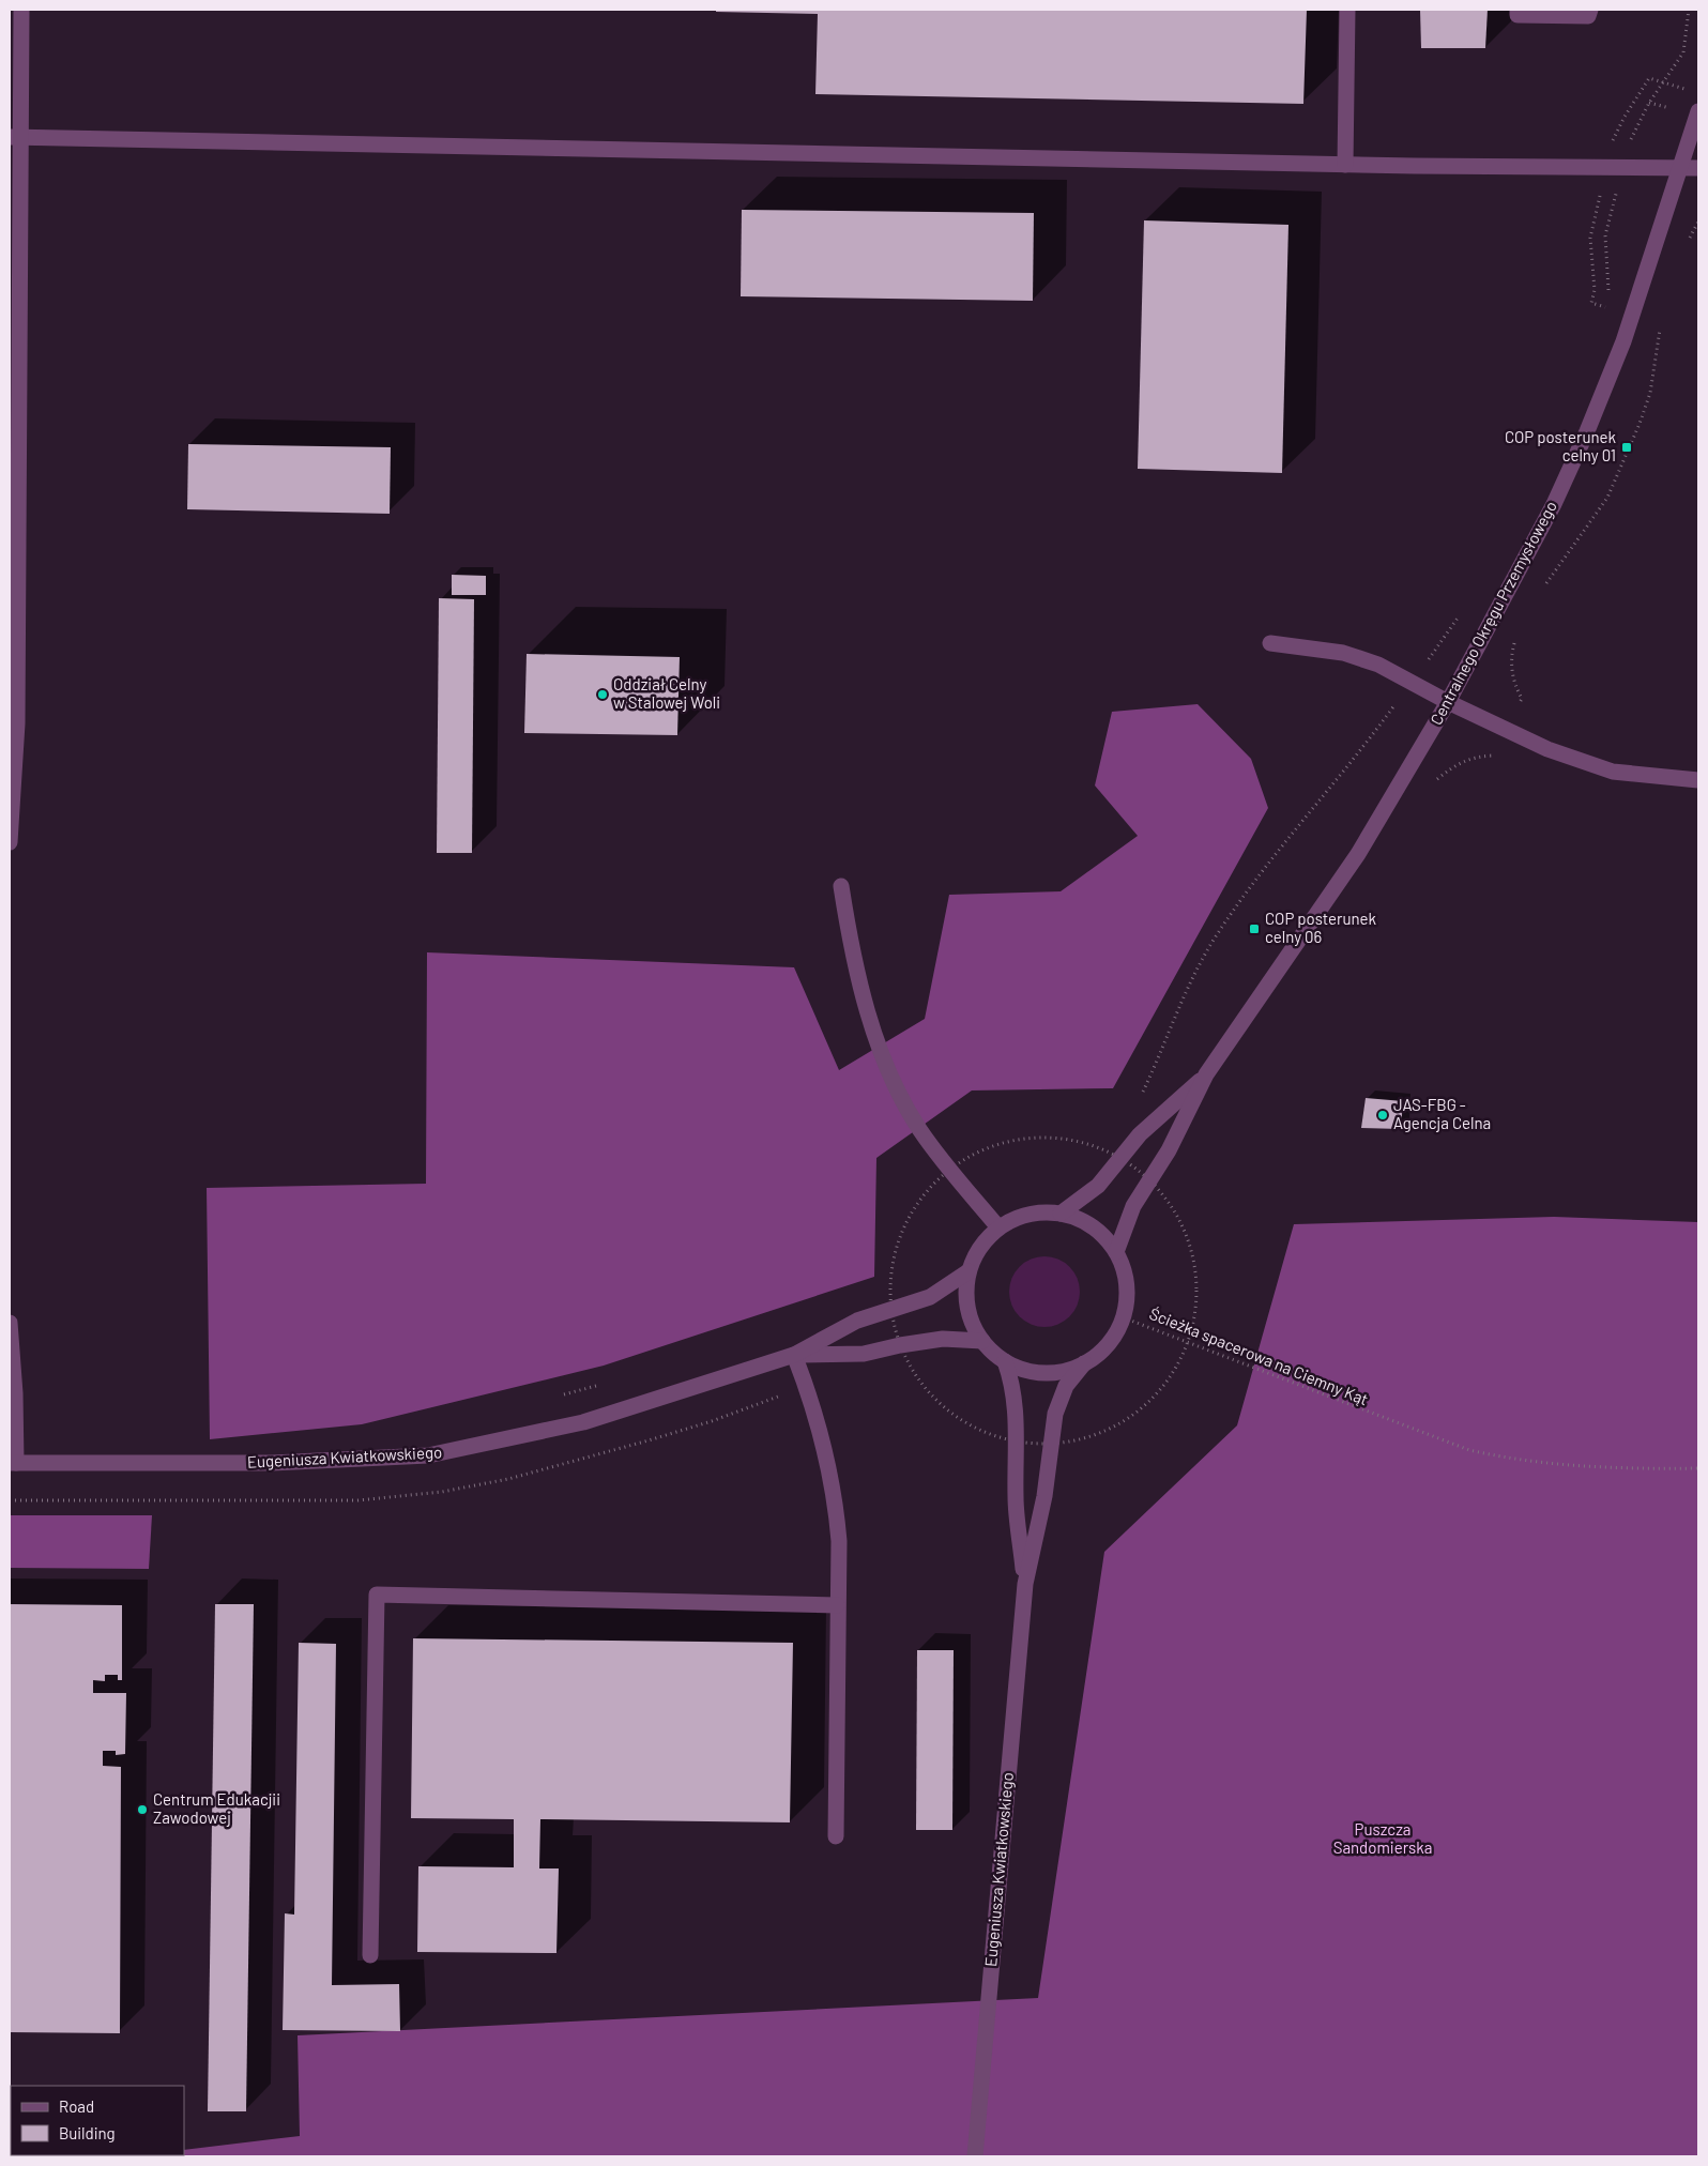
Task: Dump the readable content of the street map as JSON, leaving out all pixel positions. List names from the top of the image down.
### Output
{
  "streets": {
    "street": ["Centralnego Okręgu Przemysłowego", "Eugeniusza Kwiatkowskiego"],
    "path": ["Ścieżka spacerowa na Ciemny Kąt"]
  },
  "crossings": [
    ["Centralnego Okręgu Przemysłowego", "Ścieżka spacerowa na Ciemny Kąt"],
    ["Centralnego Okręgu Przemysłowego", "Eugeniusza Kwiatkowskiego"],
    ["Ścieżka spacerowa na Ciemny Kąt", "Eugeniusza Kwiatkowskiego"]
  ],
  "parks": ["Puszcza Sandomierska"],
  "places": {
    "transit": ["COP posterunek celny 01", "COP posterunek celny 06"],
    "other": ["Oddział Celny w Stalowej Woli", "JAS-FBG - Agencja Celna", "Centrum Edukacjii Zawodowej"]
  },
  "legend": ["Road", "Building"]
}
